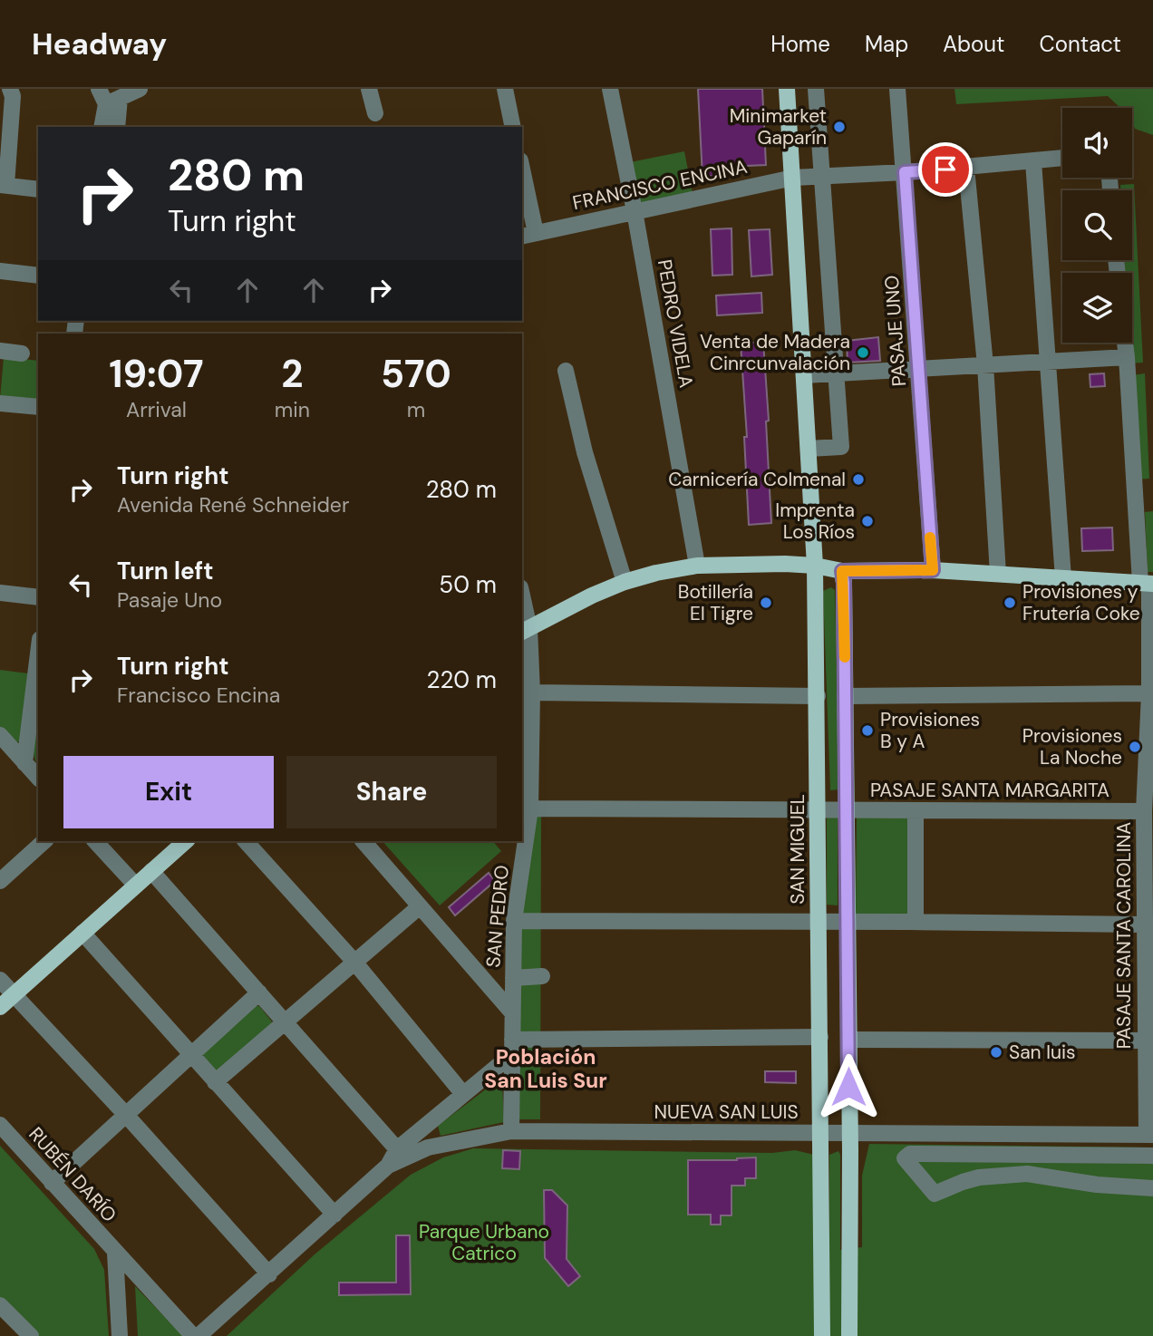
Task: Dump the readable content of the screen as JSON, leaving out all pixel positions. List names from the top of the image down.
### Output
{
  "streets": {
    "main road": ["SAN MIGUEL"],
    "street": [
      "FRANCISCO ENCINA",
      "PEDRO VIDELA",
      "PASAJE UNO",
      "PASAJE SANTA MARGARITA",
      "SAN PEDRO",
      "PASAJE SANTA CAROLINA",
      "NUEVA SAN LUIS",
      "RUBÉN DARÍO"
    ]
  },
  "crossings": [
    ["FRANCISCO ENCINA", "PEDRO VIDELA"],
    ["FRANCISCO ENCINA", "PASAJE UNO"],
    ["FRANCISCO ENCINA", "SAN MIGUEL"],
    ["PASAJE SANTA MARGARITA", "SAN MIGUEL"],
    ["PASAJE SANTA MARGARITA", "SAN PEDRO"],
    ["PASAJE SANTA MARGARITA", "PASAJE SANTA CAROLINA"],
    ["SAN MIGUEL", "NUEVA SAN LUIS"],
    ["SAN PEDRO", "NUEVA SAN LUIS"],
    ["PASAJE SANTA CAROLINA", "NUEVA SAN LUIS"]
  ],
  "districts": ["Población San Luis Sur"],
  "parks": ["Parque Urbano Catrico"],
  "places": [
    "Minimarket Gaparín",
    "Venta de Madera Cinrcunvalación",
    "Carnicería Colmenal",
    "Imprenta Los Ríos",
    "Botillería El Tigre",
    "Provisiones y Frutería Coke",
    "Provisiones B y A",
    "Provisiones La Noche",
    "San luis"
  ],
  "page": {
    "header": "Headway",
    "nav": [
      "Home",
      "Map",
      "About",
      "Contact"
    ],
    "turn": ["280 m", "Turn right"],
    "eta": [
      "19:07",
      "Arrival",
      "2",
      "min",
      "570",
      "m"
    ],
    "list": [
      {
        "name": "Turn right",
        "note": "Avenida René Schneider",
        "value": "280 m"
      },
      {
        "name": "Turn left",
        "note": "Pasaje Uno",
        "value": "50 m"
      },
      {
        "name": "Turn right",
        "note": "Francisco Encina",
        "value": "220 m"
      }
    ],
    "buttons": ["Exit", "Share"]
  }
}
